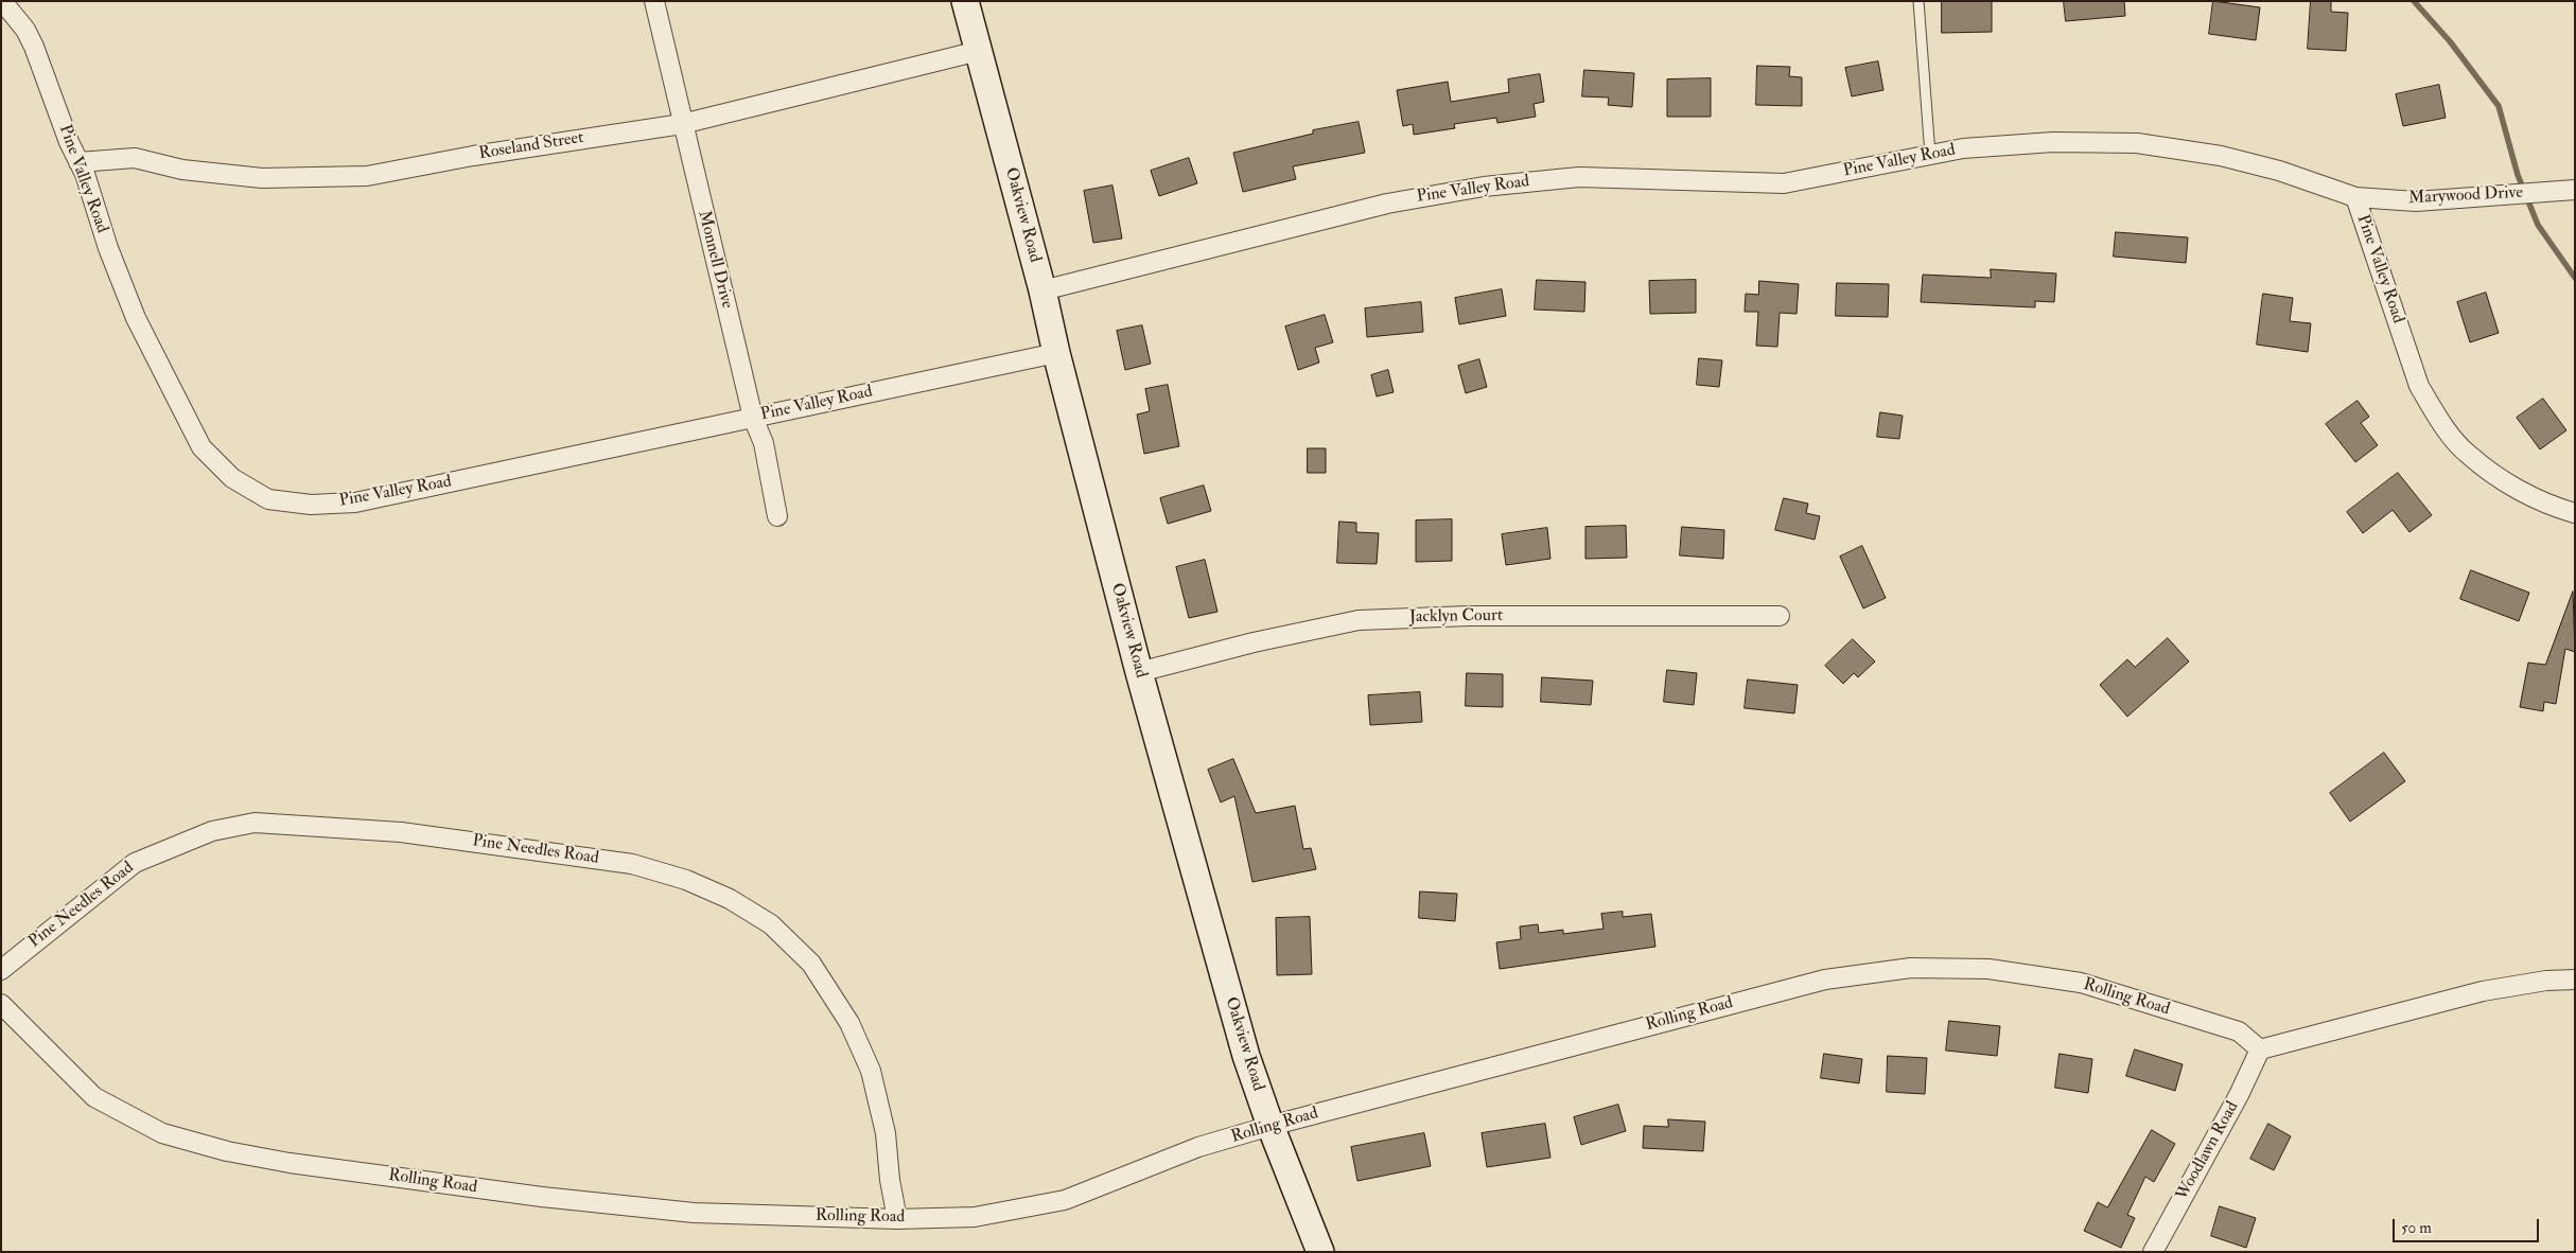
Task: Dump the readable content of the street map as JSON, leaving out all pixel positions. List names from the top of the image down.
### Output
{
  "streets": {
    "street": [
      "Roseland Street",
      "Pine Valley Road",
      "Marywood Drive",
      "Oakview Road",
      "Monnell Drive",
      "Jacklyn Court",
      "Pine Needles Road",
      "Rolling Road",
      "Woodlawn Road"
    ]
  },
  "crossings": [
    ["Roseland Street", "Pine Valley Road"],
    ["Roseland Street", "Oakview Road"],
    ["Roseland Street", "Monnell Drive"],
    ["Pine Valley Road", "Marywood Drive"],
    ["Pine Valley Road", "Oakview Road"],
    ["Pine Valley Road", "Monnell Drive"],
    ["Oakview Road", "Jacklyn Court"],
    ["Oakview Road", "Rolling Road"],
    ["Pine Needles Road", "Rolling Road"],
    ["Rolling Road", "Woodlawn Road"]
  ],
  "scale_bar": "50 m"
}
